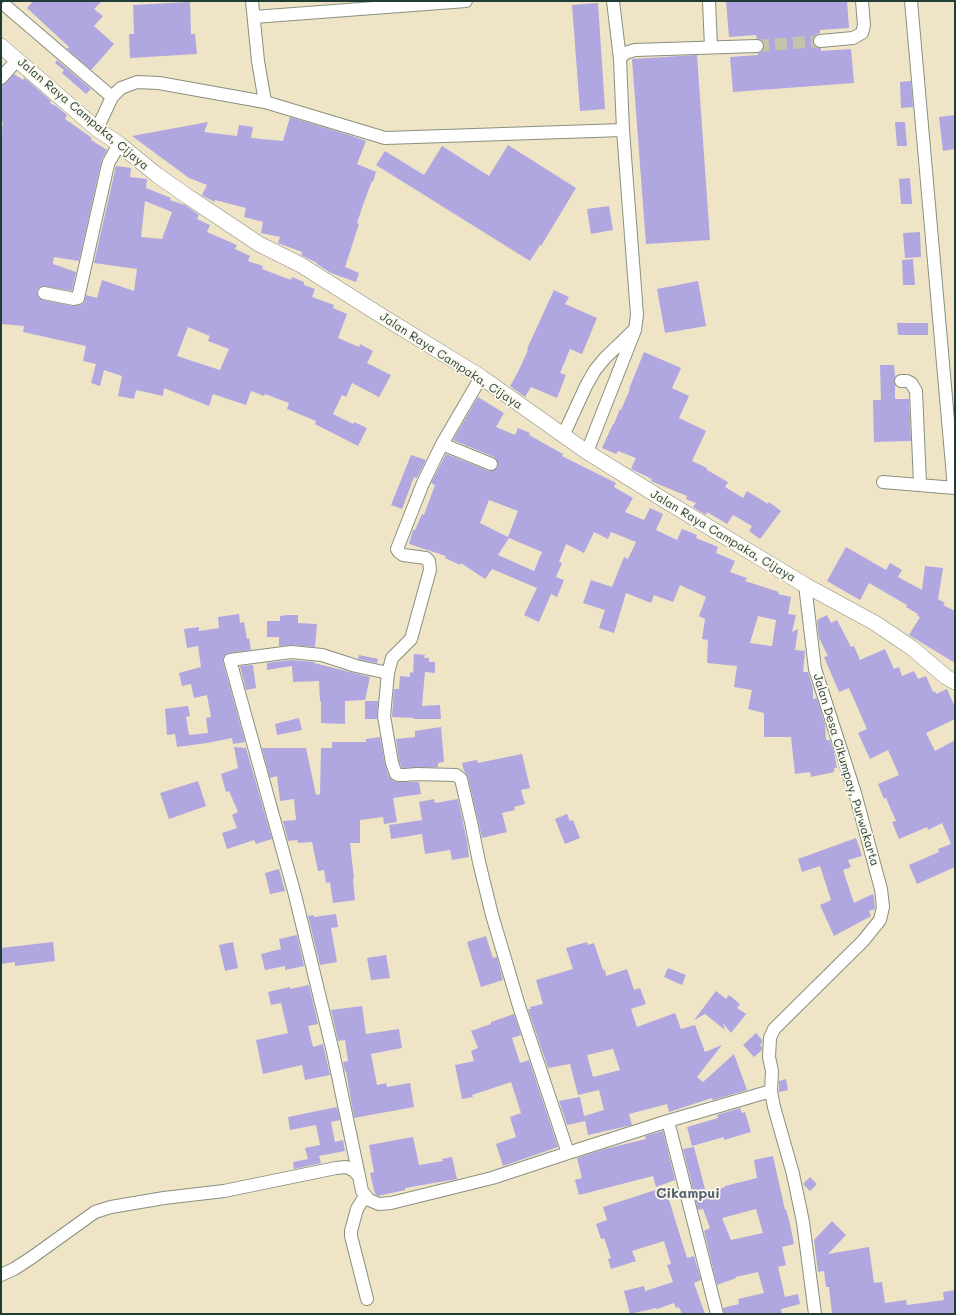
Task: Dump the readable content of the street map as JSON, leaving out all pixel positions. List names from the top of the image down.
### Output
{
  "streets": {
    "main road": ["Jalan Raya Campaka, Cijaya"],
    "street": ["Jalan Desa Cikumpay, Purwakarta"]
  },
  "crossings": [
    ["Jalan Raya Campaka, Cijaya", "Jalan Desa Cikumpay, Purwakarta"]
  ],
  "districts": ["Cikampui"]
}
